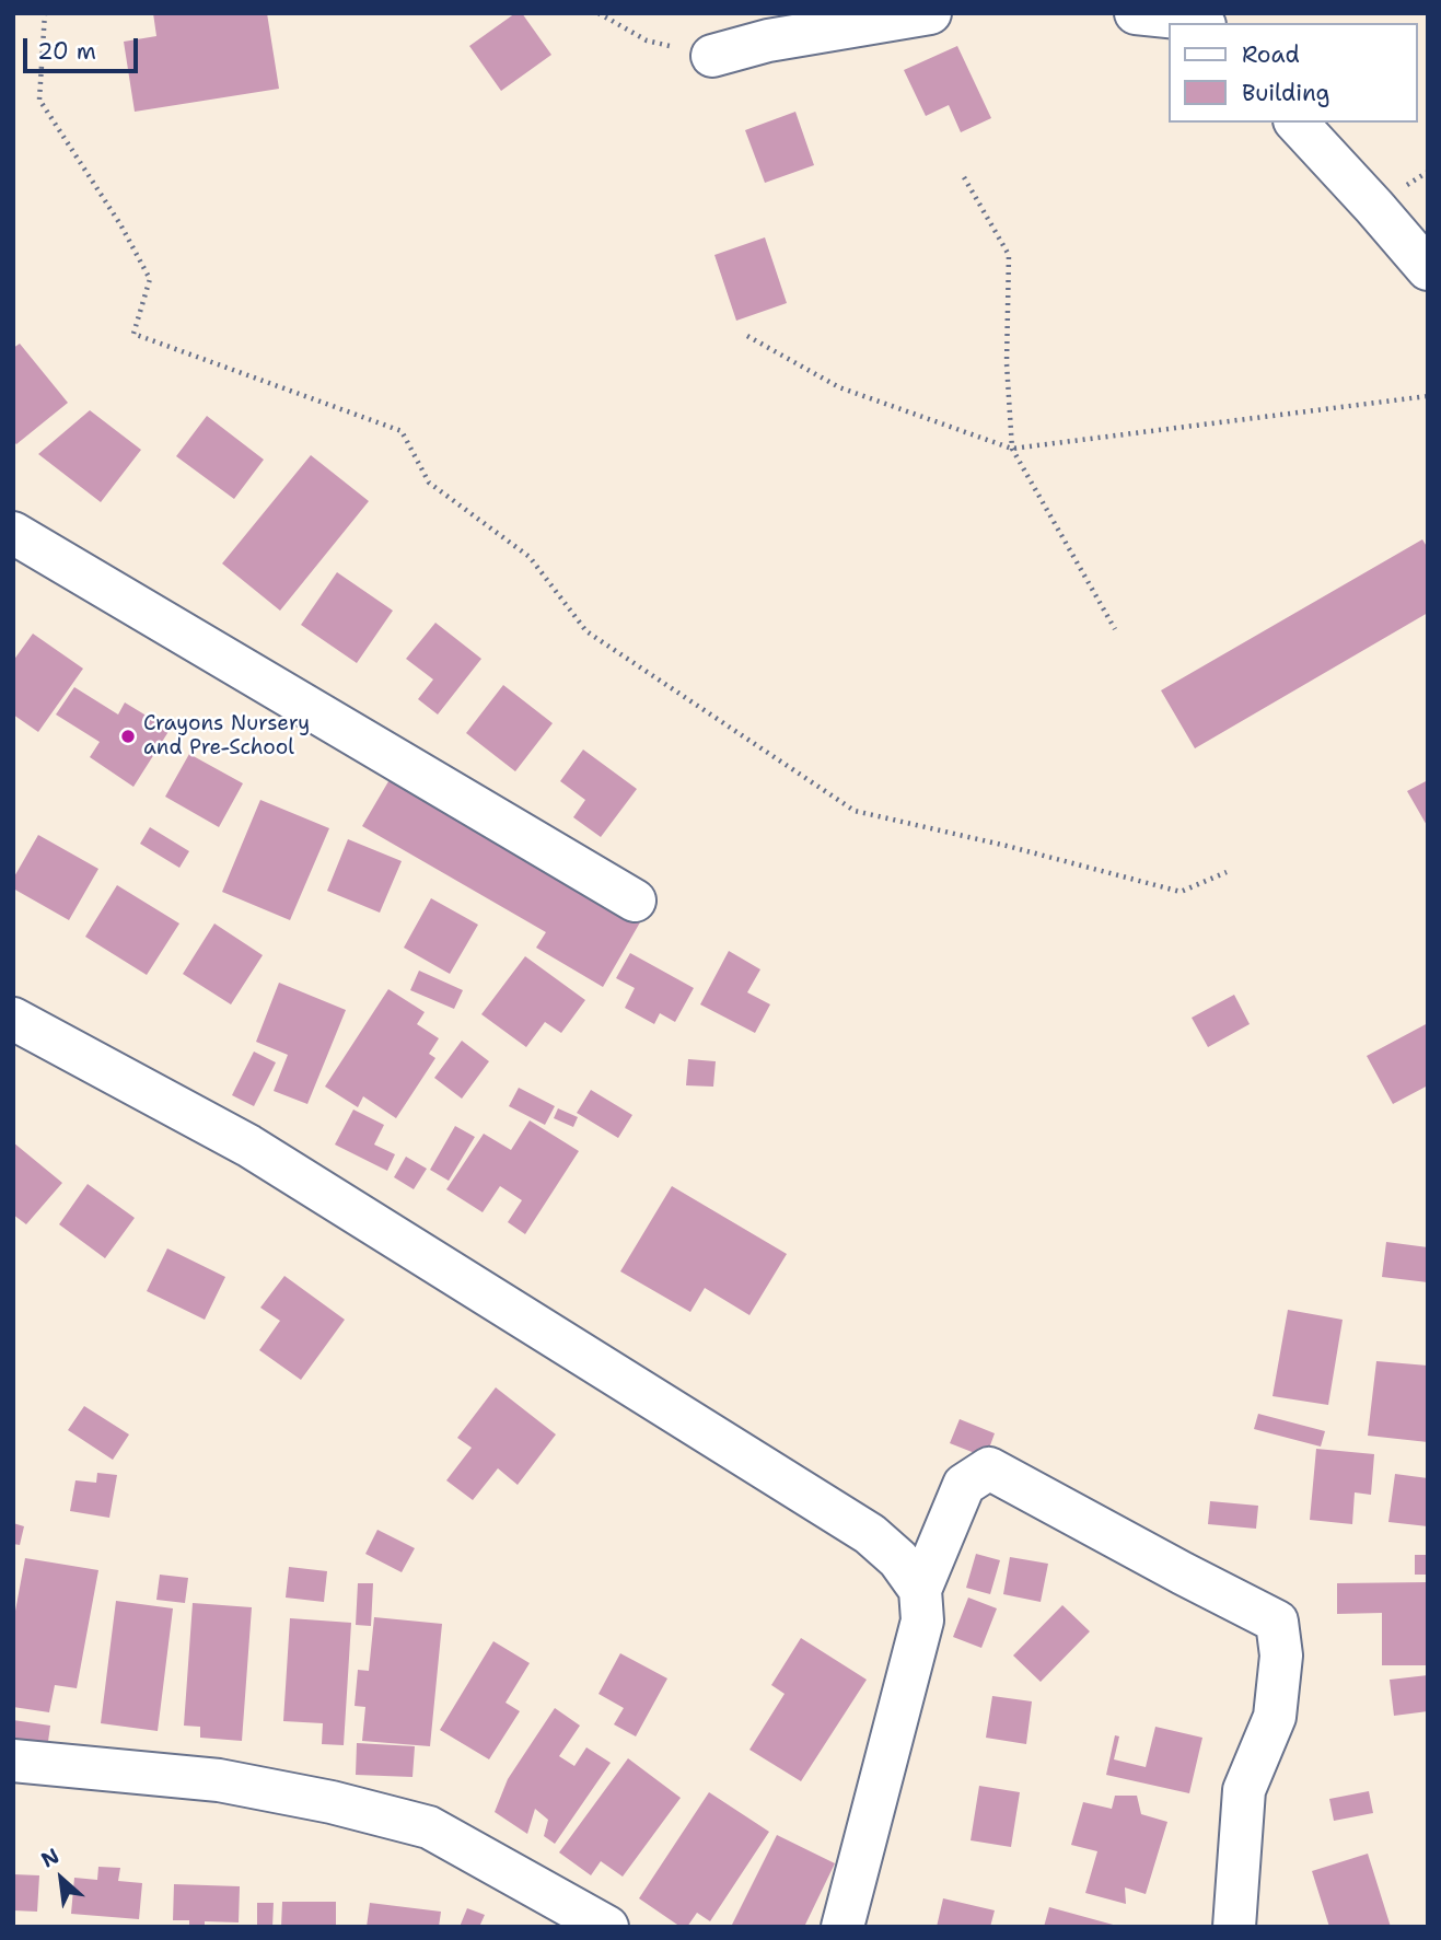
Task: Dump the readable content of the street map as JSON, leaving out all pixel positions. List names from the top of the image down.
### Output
{
  "places": ["Crayons Nursery and Pre-School"],
  "legend": ["Road", "Building"],
  "scale_bar": "20 m",
  "north": "top left"
}
